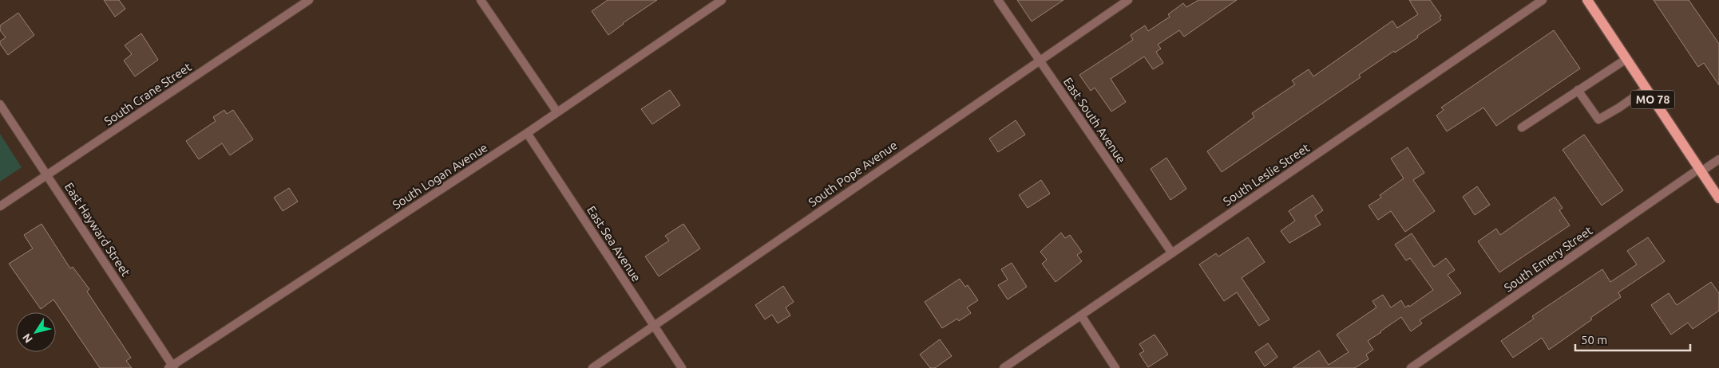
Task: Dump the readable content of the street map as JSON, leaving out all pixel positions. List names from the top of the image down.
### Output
{
  "streets": {
    "main road": ["MO 78"],
    "street": [
      "South Crane Street",
      "East South Avenue",
      "South Pope Avenue",
      "South Leslie Street",
      "South Logan Avenue",
      "East Hayward Street",
      "East Sea Avenue",
      "South Emery Street"
    ]
  },
  "crossings": [
    ["South Crane Street", "East Hayward Street"],
    ["MO 78", "South Emery Street"],
    ["East South Avenue", "South Pope Avenue"],
    ["East South Avenue", "South Leslie Street"],
    ["South Pope Avenue", "East Sea Avenue"],
    ["South Logan Avenue", "East Hayward Street"],
    ["South Logan Avenue", "East Sea Avenue"]
  ],
  "scale_bar": "50 m",
  "north": "bottom left"
}
